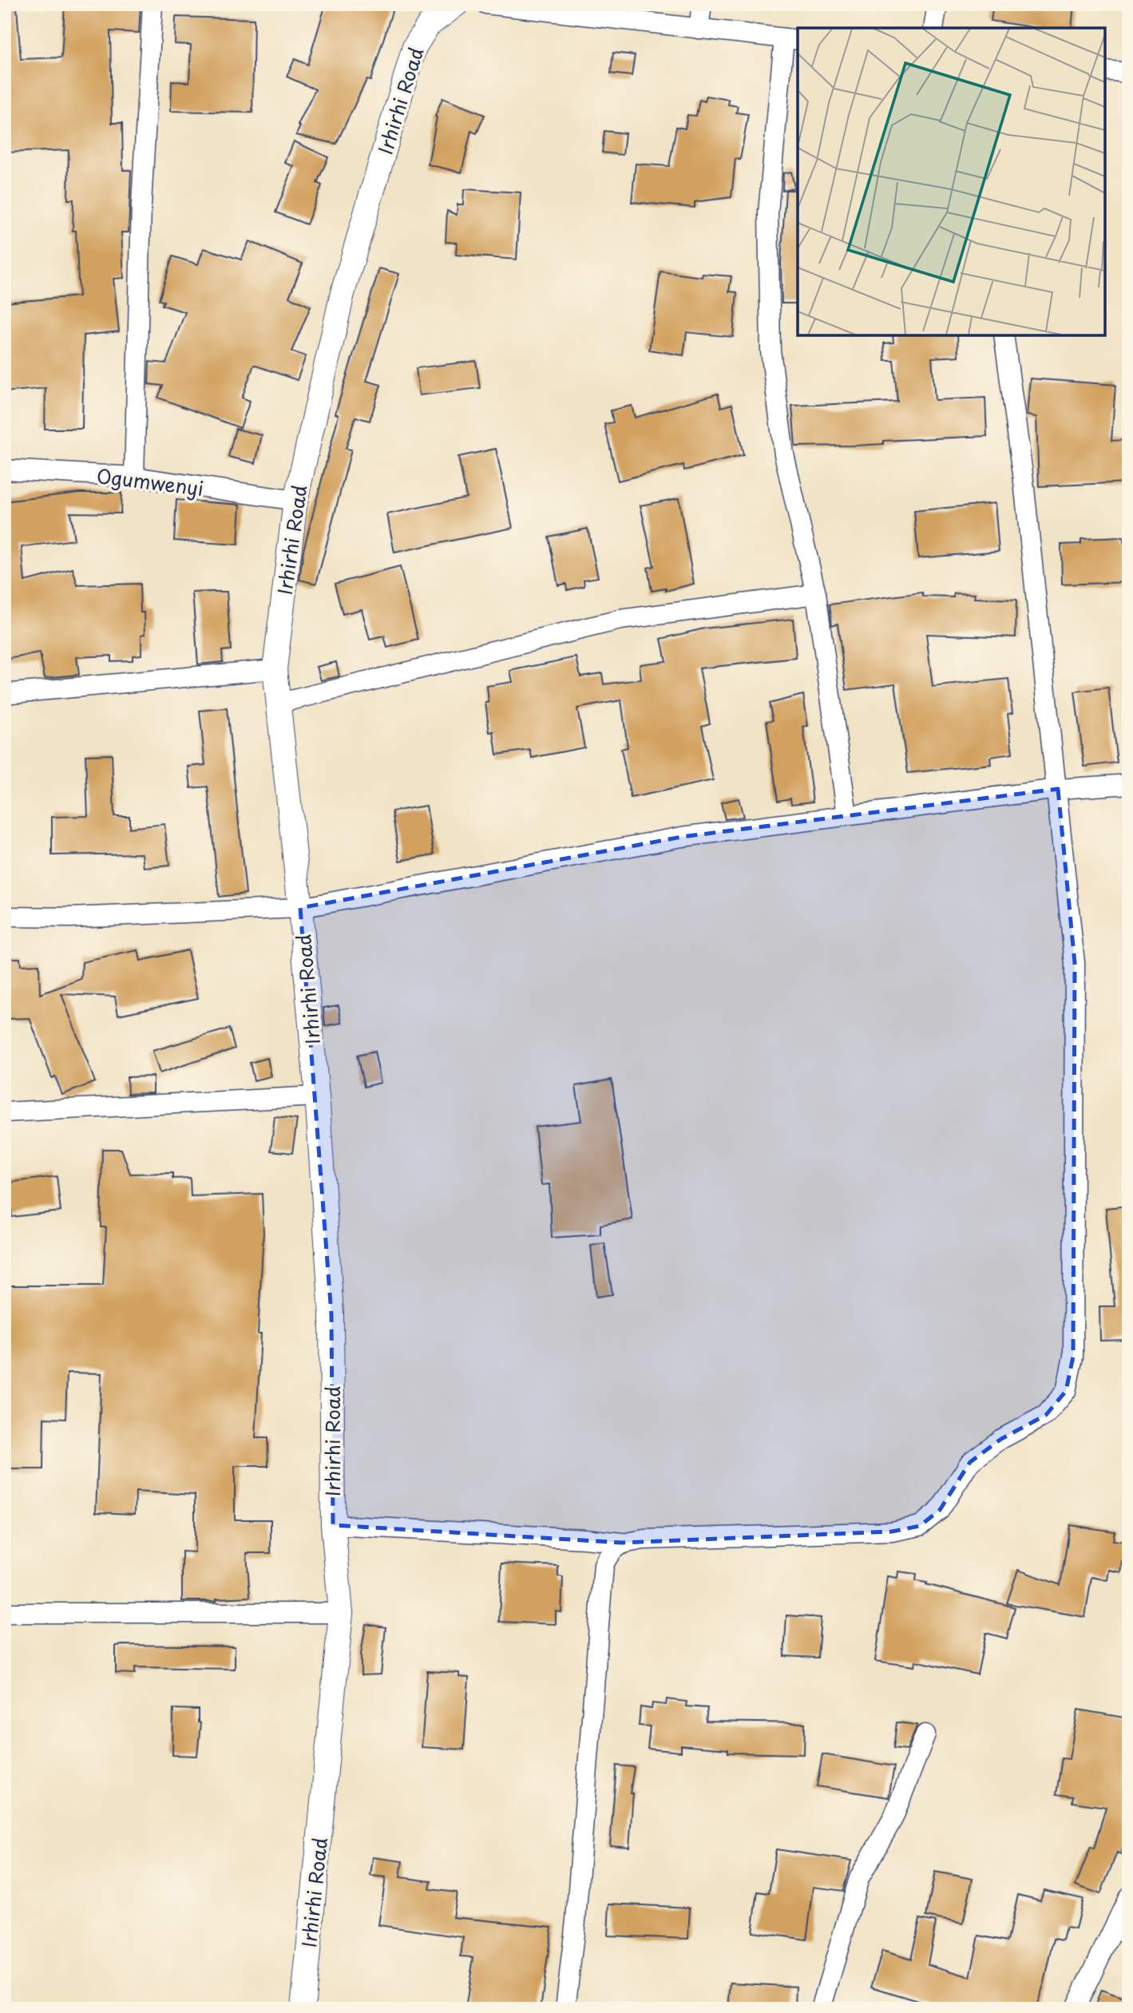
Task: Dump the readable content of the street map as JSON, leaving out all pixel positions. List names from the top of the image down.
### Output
{
  "streets": {
    "street": ["Irhirhi Road", "Ogumwenyi"]
  },
  "crossings": [
    ["Irhirhi Road", "Ogumwenyi"]
  ]
}
